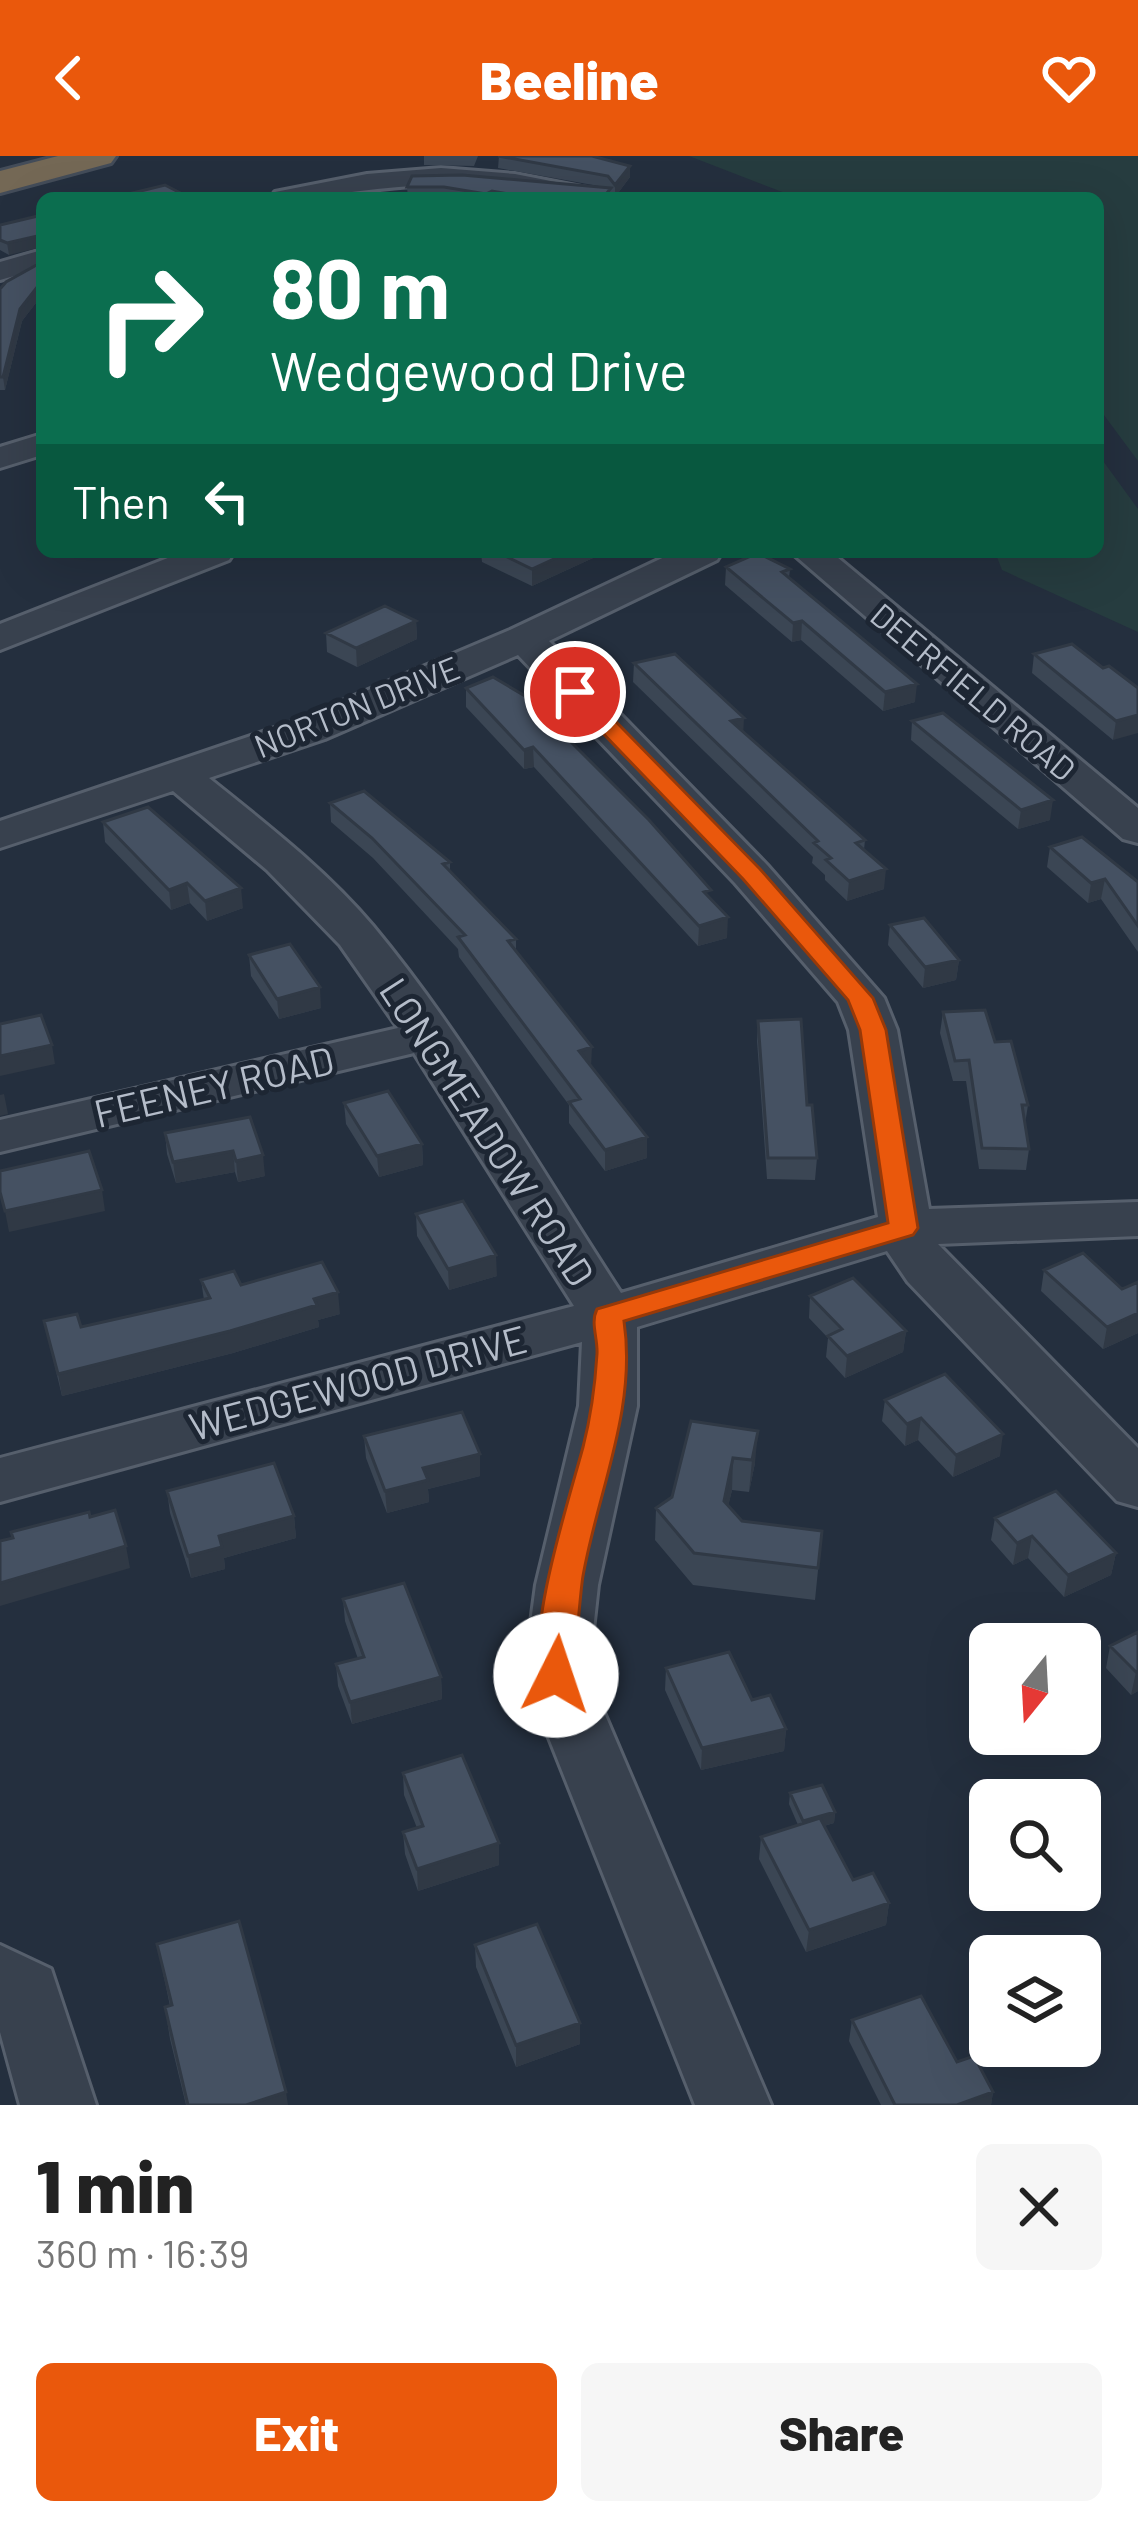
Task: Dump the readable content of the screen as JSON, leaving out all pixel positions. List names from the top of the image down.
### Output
{
  "streets": {
    "street": [
      "DEERFIELD ROAD",
      "NORTON DRIVE",
      "FEENEY ROAD",
      "LONGMEADOW ROAD",
      "WEDGEWOOD DRIVE"
    ]
  },
  "crossings": [
    ["NORTON DRIVE", "LONGMEADOW ROAD"],
    ["FEENEY ROAD", "LONGMEADOW ROAD"],
    ["LONGMEADOW ROAD", "WEDGEWOOD DRIVE"]
  ],
  "north": "bottom",
  "page": {
    "header": "Beeline",
    "turn": ["80 m", "Wedgewood Drive"],
    "then": "Then",
    "heading": ["1 min", "360 m · 16:39"],
    "buttons": ["Exit", "Share"]
  }
}
